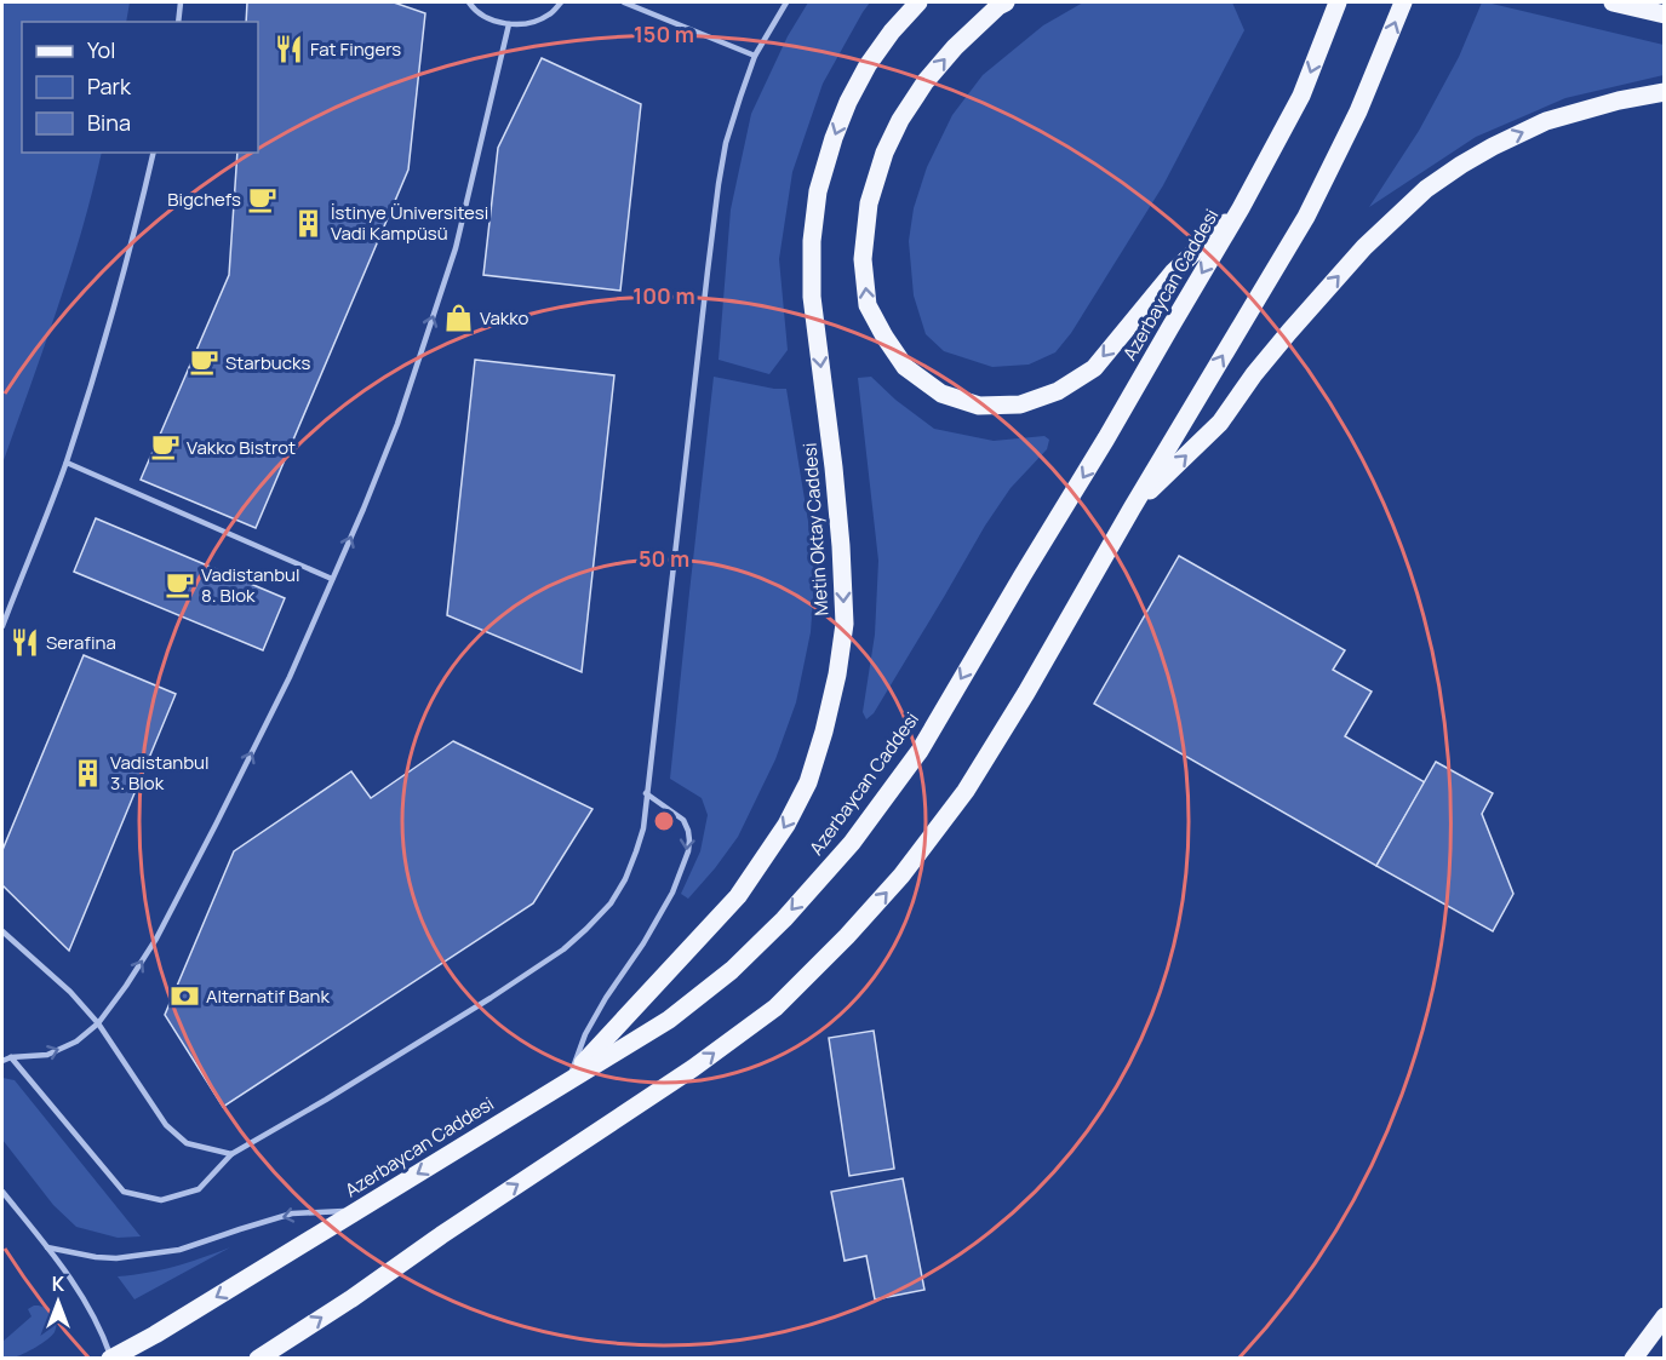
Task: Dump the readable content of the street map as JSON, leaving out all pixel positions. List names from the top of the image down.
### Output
{
  "streets": {
    "main road": ["Azerbaycan Caddesi", "Metin Oktay Caddesi"]
  },
  "crossings": [
    ["Azerbaycan Caddesi", "Metin Oktay Caddesi"]
  ],
  "one_way": ["Metin Oktay Caddesi"],
  "places": {
    "restaurant": ["Fat Fingers", "Serafina"],
    "cafe": [
      "Bigchefs",
      "Starbucks",
      "Vakko Bistrot",
      "Vadistanbul 8. Blok"
    ],
    "building": ["İstinye Üniversitesi Vadi Kampüsü", "Vadistanbul 3. Blok"],
    "shop": ["Vakko"],
    "bank": ["Alternatif Bank"]
  },
  "legend": ["Yol", "Park", "Bina"],
  "north": "top",
  "rings": ["150 m", "100 m", "50 m"]
}
